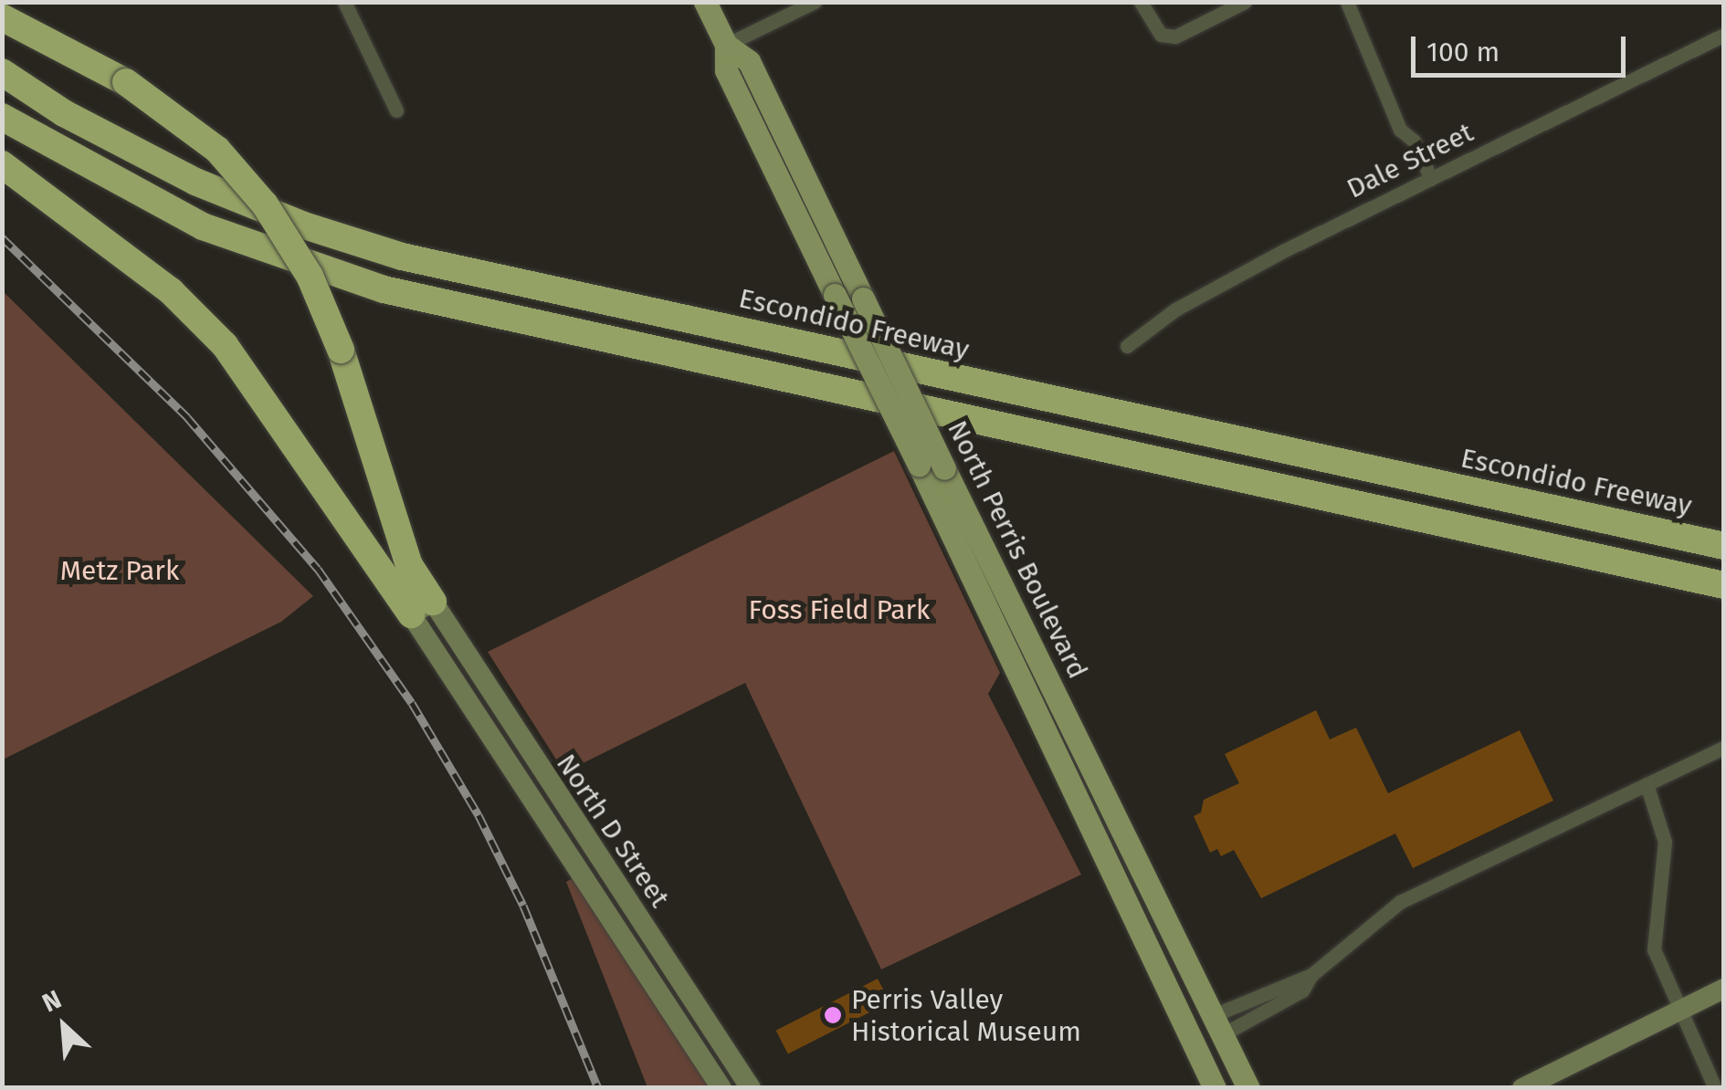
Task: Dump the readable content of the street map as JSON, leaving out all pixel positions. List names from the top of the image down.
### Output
{
  "streets": {
    "highway": ["Escondido Freeway"],
    "main road": ["North Perris Boulevard", "North D Street"],
    "street": ["Dale Street"]
  },
  "parks": ["Metz Park", "Foss Field Park"],
  "places": ["Perris Valley Historical Museum"],
  "scale_bar": "100 m",
  "north": "top left"
}
